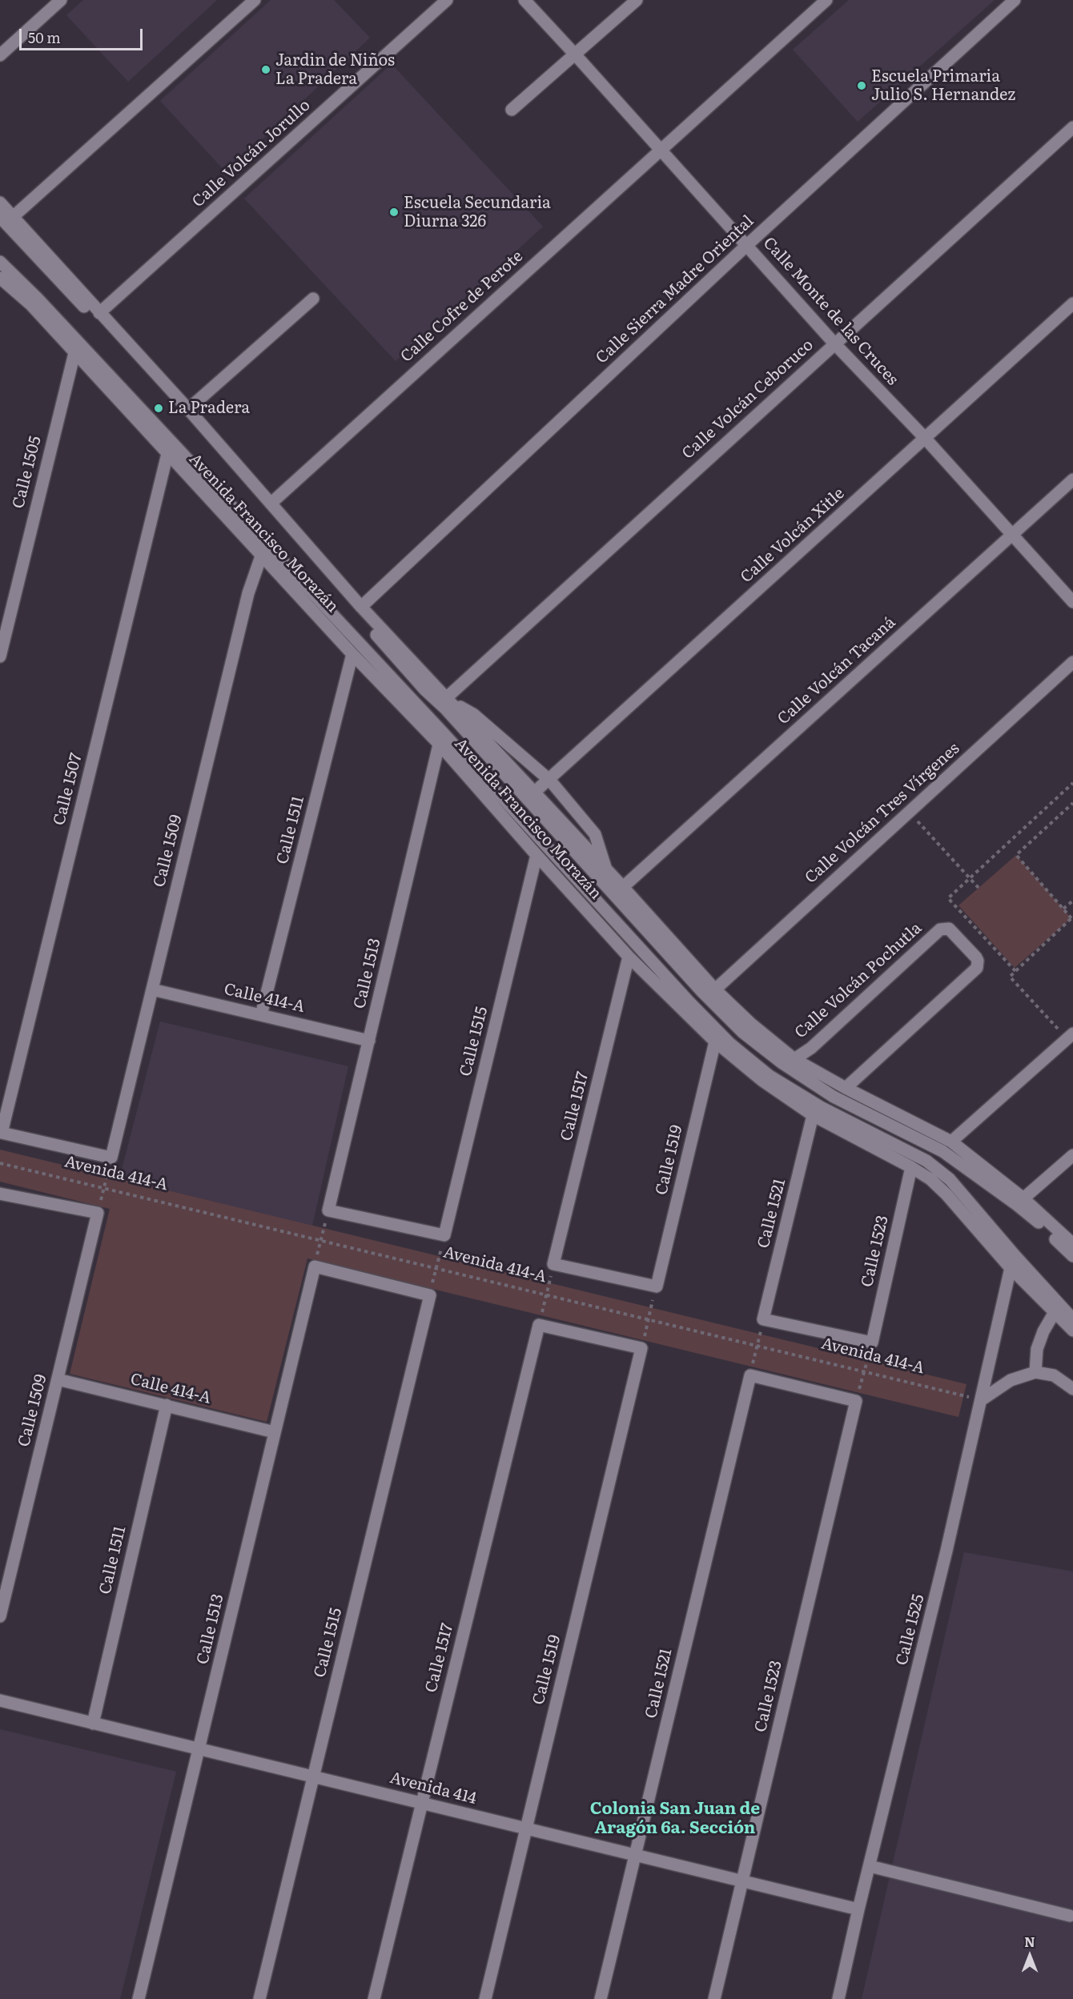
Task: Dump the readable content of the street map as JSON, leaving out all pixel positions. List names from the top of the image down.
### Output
{
  "streets": {
    "street": [
      "Calle Volcán Jorullo",
      "Calle Sierra Madre Oriental",
      "Calle Cofre de Perote",
      "Calle Monte de las Cruces",
      "Calle Volcán Ceboruco",
      "Calle 1505",
      "Avenida Francisco Morazán",
      "Calle Volcán Xitle",
      "Calle Volcán Tacaná",
      "Calle 1507",
      "Calle Volcán Tres Vírgenes",
      "Calle 1511",
      "Calle 1509",
      "Calle 1513",
      "Calle Volcán Pochutla",
      "Calle 414-A",
      "Calle 1515",
      "Calle 1517",
      "Calle 1519",
      "Avenida 414-A",
      "Calle 1521",
      "Calle 1523",
      "Calle 1525",
      "Avenida 414"
    ]
  },
  "crossings": [
    ["Calle Volcán Jorullo", "Avenida Francisco Morazán"],
    ["Calle Sierra Madre Oriental", "Calle Monte de las Cruces"],
    ["Calle Sierra Madre Oriental", "Avenida Francisco Morazán"],
    ["Calle Cofre de Perote", "Calle Monte de las Cruces"],
    ["Calle Cofre de Perote", "Avenida Francisco Morazán"],
    ["Calle Monte de las Cruces", "Calle Volcán Ceboruco"],
    ["Calle Monte de las Cruces", "Calle Volcán Xitle"],
    ["Calle Monte de las Cruces", "Calle Volcán Tacaná"],
    ["Calle Volcán Ceboruco", "Avenida Francisco Morazán"],
    ["Calle Volcán Ceboruco", "Calle 1513"],
    ["Calle 1505", "Avenida Francisco Morazán"],
    ["Avenida Francisco Morazán", "Calle Volcán Xitle"],
    ["Avenida Francisco Morazán", "Calle Volcán Tacaná"],
    ["Avenida Francisco Morazán", "Calle 1507"],
    ["Avenida Francisco Morazán", "Calle Volcán Tres Vírgenes"],
    ["Avenida Francisco Morazán", "Calle 1511"],
    ["Avenida Francisco Morazán", "Calle 1509"],
    ["Avenida Francisco Morazán", "Calle 1513"],
    ["Avenida Francisco Morazán", "Calle Volcán Pochutla"],
    ["Avenida Francisco Morazán", "Calle 1515"],
    ["Avenida Francisco Morazán", "Calle 1517"],
    ["Avenida Francisco Morazán", "Calle 1519"],
    ["Avenida Francisco Morazán", "Calle 1521"],
    ["Avenida Francisco Morazán", "Calle 1523"],
    ["Avenida Francisco Morazán", "Calle 1525"],
    ["Calle 1507", "Avenida 414-A"],
    ["Calle 1511", "Calle 414-A"],
    ["Calle 1511", "Avenida 414"],
    ["Calle 1509", "Calle 414-A"],
    ["Calle 1509", "Avenida 414-A"],
    ["Calle 1513", "Calle 414-A"],
    ["Calle 1513", "Avenida 414-A"],
    ["Calle 1513", "Avenida 414"],
    ["Calle 1515", "Avenida 414-A"],
    ["Calle 1515", "Avenida 414"],
    ["Calle 1517", "Avenida 414-A"],
    ["Calle 1517", "Avenida 414"],
    ["Calle 1519", "Avenida 414-A"],
    ["Calle 1519", "Avenida 414"],
    ["Avenida 414-A", "Calle 1521"],
    ["Avenida 414-A", "Calle 1523"],
    ["Avenida 414-A", "Calle 1525"],
    ["Calle 1521", "Avenida 414"],
    ["Calle 1523", "Avenida 414"],
    ["Calle 1525", "Avenida 414"]
  ],
  "districts": ["Colonia San Juan de Aragón 6a. Sección"],
  "places": [
    "Jardin de Niños La Pradera",
    "Escuela Primaria Julio S. Hernandez",
    "Escuela Secundaria Diurna 326",
    "La Pradera"
  ],
  "scale_bar": "50 m",
  "north": "top"
}
